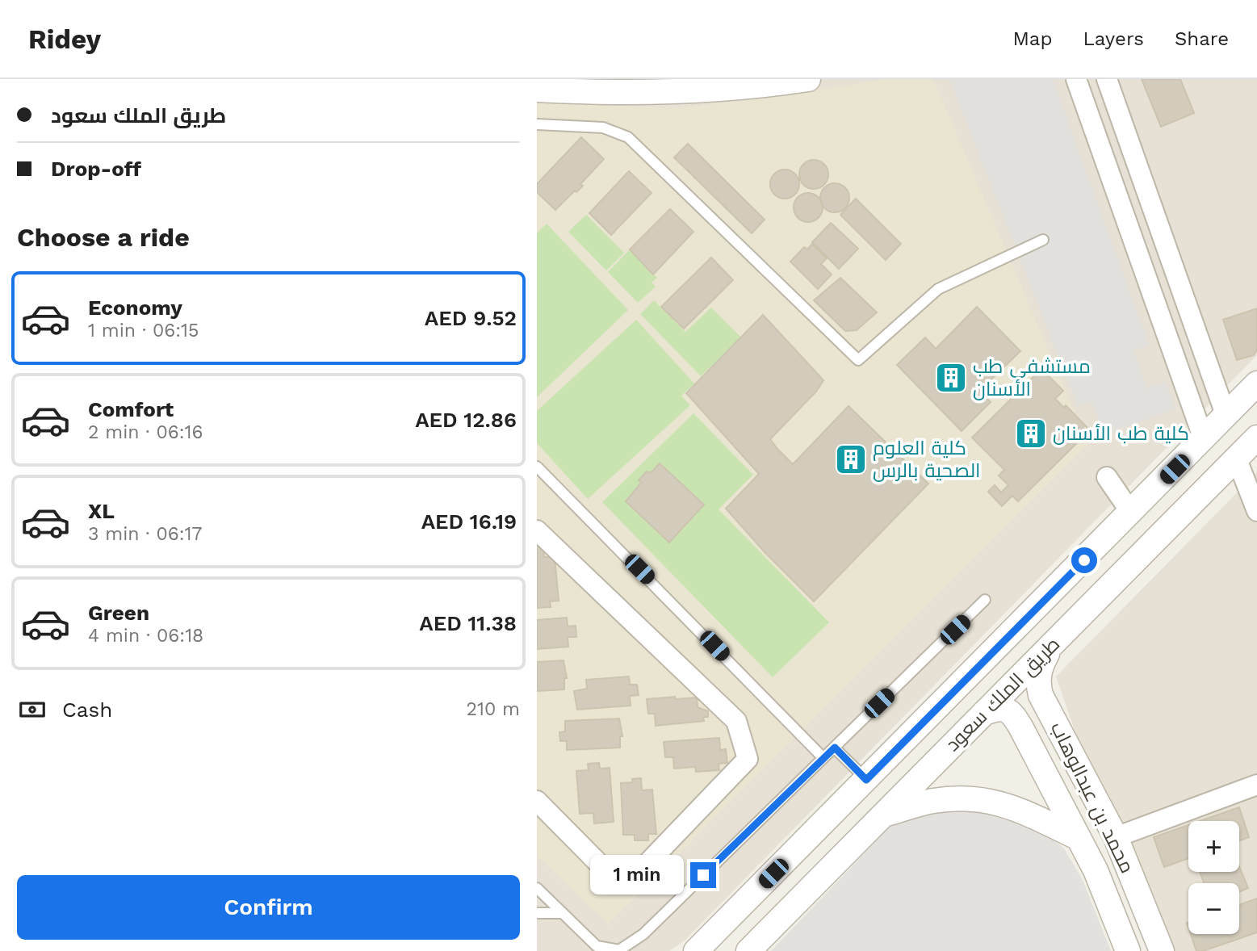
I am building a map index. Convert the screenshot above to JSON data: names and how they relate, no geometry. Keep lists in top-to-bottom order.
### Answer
{
  "streets": {
    "street": ["طريق الملك سعود", "محمد بن عبدالوهاب"]
  },
  "crossings": [
    ["طريق الملك سعود", "محمد بن عبدالوهاب"]
  ],
  "places": {
    "building": ["مستشفى طب الأسنان", "كلية طب الأسنان", "كلية العلوم الصحية بالرس"]
  },
  "page": {
    "header": "Ridey",
    "nav": ["Map", "Layers", "Share"],
    "banner": ["طريق الملك سعود", "Drop-off"],
    "heading": "Choose a ride",
    "list": [
      {
        "name": "Economy",
        "note": "1 min · 06:15",
        "value": "AED 9.52"
      },
      {
        "name": "Comfort",
        "note": "2 min · 06:16",
        "value": "AED 12.86"
      },
      {
        "name": "XL",
        "note": "3 min · 06:17",
        "value": "AED 16.19"
      },
      {
        "name": "Green",
        "note": "4 min · 06:18",
        "value": "AED 11.38"
      }
    ],
    "pay": ["Cash", "210 m"],
    "map_buttons": ["+", "−"],
    "bubble": "1 min",
    "buttons": "Confirm"
  }
}
